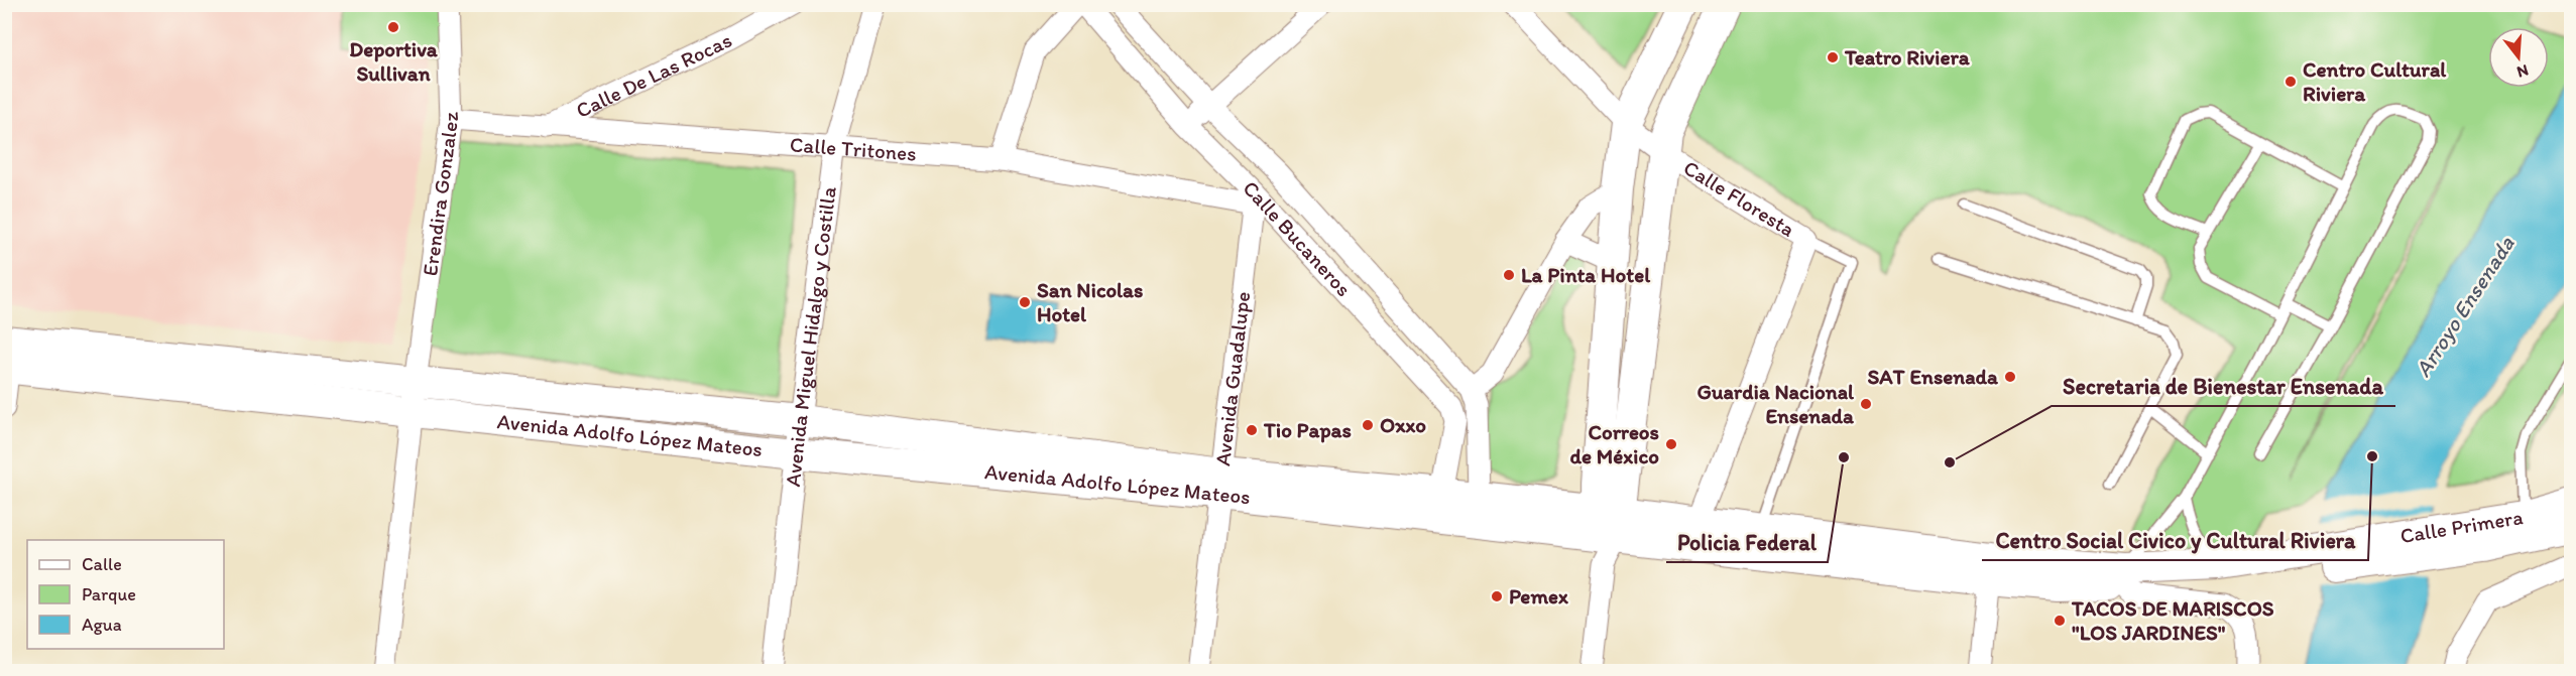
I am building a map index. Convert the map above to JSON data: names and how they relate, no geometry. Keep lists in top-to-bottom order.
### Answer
{
  "streets": {
    "main road": ["Avenida Adolfo López Mateos", "Calle Primera"],
    "street": [
      "Calle De Las Rocas",
      "Calle Tritones",
      "Erendira Gonzalez",
      "Calle Floresta",
      "Calle Bucaneros",
      "Avenida Miguel Hidalgo y Costilla",
      "Avenida Guadalupe"
    ]
  },
  "crossings": [
    ["Calle De Las Rocas", "Calle Tritones"],
    ["Calle Tritones", "Erendira Gonzalez"],
    ["Calle Tritones", "Calle Bucaneros"],
    ["Calle Tritones", "Avenida Miguel Hidalgo y Costilla"],
    ["Calle Tritones", "Avenida Guadalupe"],
    ["Erendira Gonzalez", "Avenida Adolfo López Mateos"],
    ["Calle Floresta", "Avenida Adolfo López Mateos"],
    ["Calle Bucaneros", "Avenida Guadalupe"],
    ["Calle Bucaneros", "Avenida Adolfo López Mateos"],
    ["Avenida Miguel Hidalgo y Costilla", "Avenida Adolfo López Mateos"],
    ["Avenida Guadalupe", "Avenida Adolfo López Mateos"],
    ["Avenida Adolfo López Mateos", "Calle Primera"]
  ],
  "water": ["Arroyo Ensenada"],
  "places": [
    "Deportiva Sullivan",
    "Teatro Riviera",
    "Centro Cultural Riviera",
    "La Pinta Hotel",
    "San Nicolas Hotel",
    "SAT Ensenada",
    "Guardia Nacional Ensenada",
    "Oxxo",
    "Tio Papas",
    "Correos de México",
    "Centro Social Civico y Cultural Riviera",
    "Policia Federal",
    "Secretaria de Bienestar Ensenada",
    "Pemex",
    "TACOS DE MARISCOS \"LOS JARDINES\""
  ],
  "legend": ["Calle", "Parque", "Agua"],
  "north": "bottom"
}
